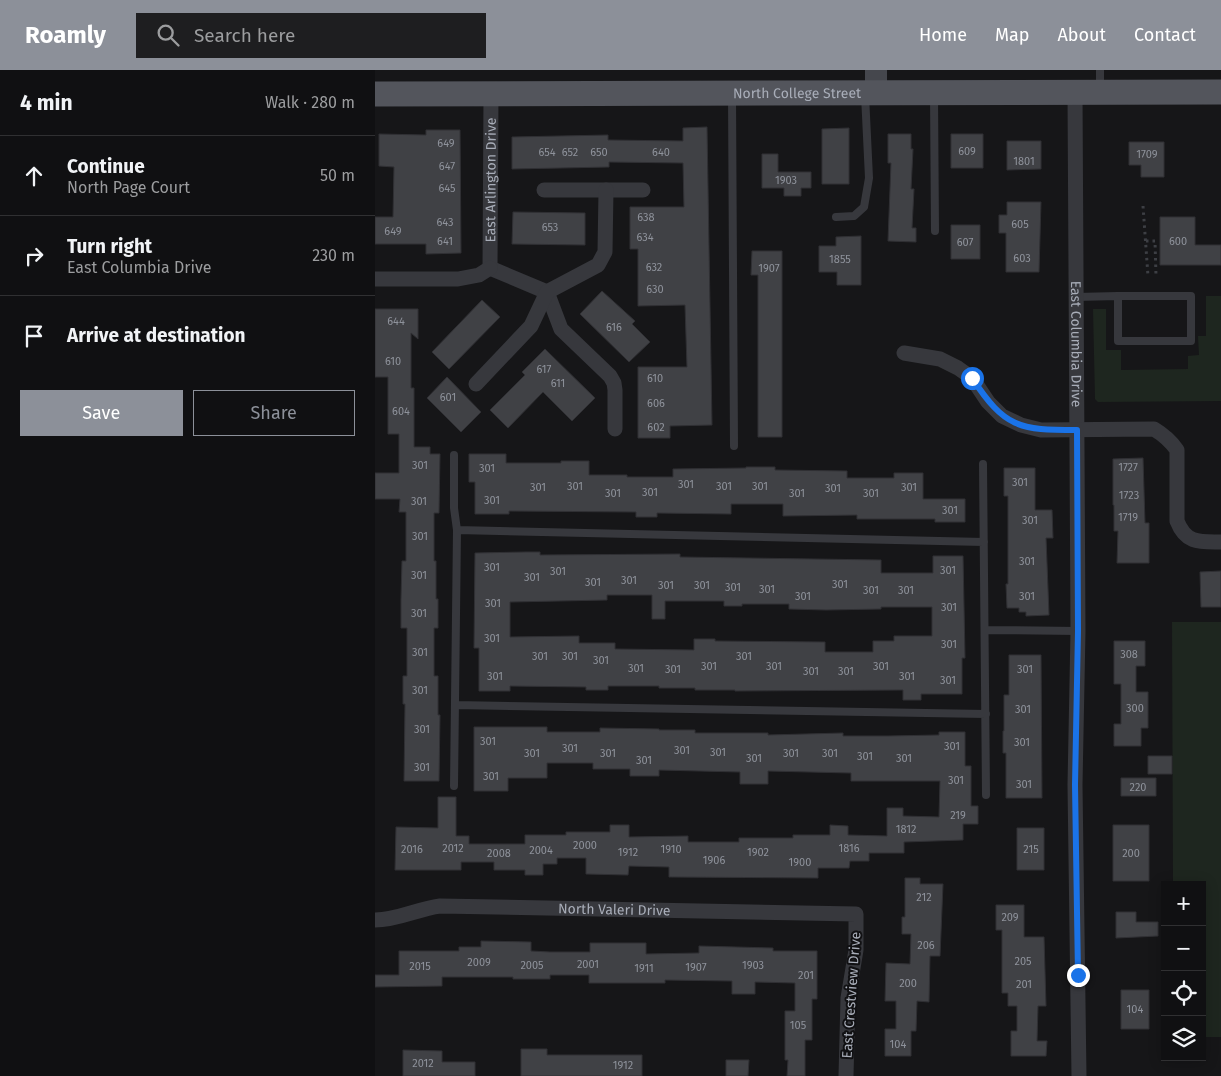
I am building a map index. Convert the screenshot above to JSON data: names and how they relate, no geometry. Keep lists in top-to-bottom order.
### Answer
{
  "streets": {
    "main road": ["North College Street"],
    "street": [
      "East Arlington Drive",
      "East Columbia Drive",
      "North Valeri Drive",
      "East Crestview Drive"
    ]
  },
  "crossings": [
    ["North College Street", "East Arlington Drive"],
    ["North College Street", "East Columbia Drive"],
    ["North Valeri Drive", "East Crestview Drive"]
  ],
  "house_numbers": [
    "649",
    "609",
    "654",
    "652",
    "650",
    "640",
    "1709",
    "1801",
    "647",
    "1903",
    "645",
    "638",
    "643",
    "605",
    "653",
    "649",
    "634",
    "641",
    "600",
    "607",
    "603",
    "1855",
    "632",
    "1907",
    "630",
    "644",
    "616",
    "610",
    "617",
    "610",
    "611",
    "601",
    "606",
    "604",
    "602",
    "301",
    "1727",
    "301",
    "301",
    "301",
    "301",
    "301",
    "301",
    "301",
    "301",
    "301",
    "301",
    "301",
    "301",
    "301",
    "1723",
    "301",
    "301",
    "301",
    "1719",
    "301",
    "301",
    "301",
    "301",
    "301",
    "301",
    "301",
    "301",
    "301",
    "301",
    "301",
    "301",
    "301",
    "301",
    "301",
    "301",
    "301",
    "301",
    "301",
    "301",
    "301",
    "301",
    "301",
    "301",
    "301",
    "308",
    "301",
    "301",
    "301",
    "301",
    "301",
    "301",
    "301",
    "301",
    "301",
    "301",
    "301",
    "301",
    "301",
    "301",
    "301",
    "301",
    "300",
    "301",
    "301",
    "301",
    "301",
    "301",
    "301",
    "301",
    "301",
    "301",
    "301",
    "301",
    "301",
    "301",
    "301",
    "301",
    "301",
    "301",
    "301",
    "301",
    "301",
    "220",
    "219",
    "1812",
    "2000",
    "2012",
    "1816",
    "2016",
    "1910",
    "215",
    "2004",
    "1912",
    "1902",
    "2008",
    "200",
    "1906",
    "1900",
    "212",
    "209",
    "206",
    "205",
    "2009",
    "2001",
    "2005",
    "1903",
    "2015",
    "1907",
    "1911",
    "201",
    "200",
    "201",
    "104",
    "105",
    "104",
    "2012",
    "1912"
  ],
  "page": {
    "header": "Roamly",
    "search": "Search here",
    "nav": [
      "Home",
      "Map",
      "About",
      "Contact"
    ],
    "heading": ["4 min", "Walk · 280 m"],
    "list": [
      ["Continue", "North Page Court", "50 m"],
      ["Turn right", "East Columbia Drive", "230 m"],
      "Arrive at destination"
    ],
    "buttons": ["Save", "Share"],
    "map_buttons": ["+", "−"]
  }
}
